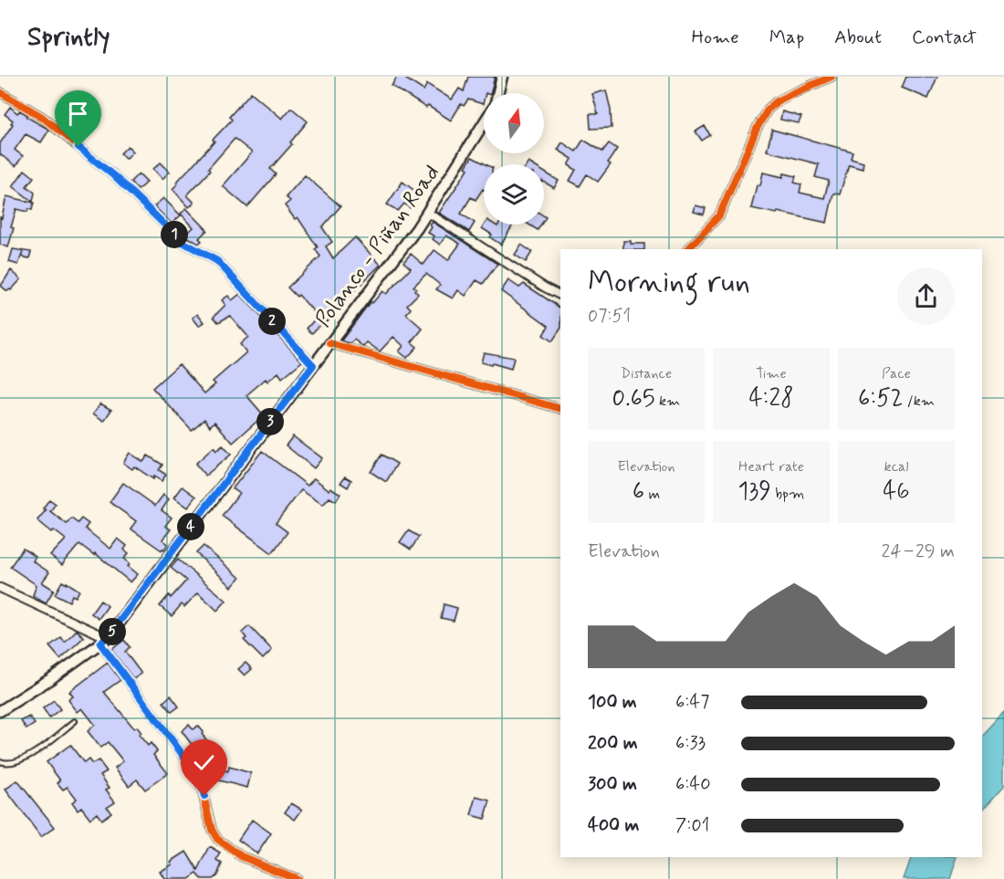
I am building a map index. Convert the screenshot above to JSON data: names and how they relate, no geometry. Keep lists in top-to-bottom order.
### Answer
{
  "streets": {
    "main road": ["Polanco - Piñan Road"]
  },
  "north": "top",
  "page": {
    "header": "Sprintly",
    "nav": [
      "Home",
      "Map",
      "About",
      "Contact"
    ],
    "pins": [
      "1",
      "2",
      "3",
      "4",
      "5"
    ],
    "heading": ["Morning run", "07:51"],
    "stats": [
      ["Distance", "0.65 km"],
      ["Time", "4:28"],
      ["Pace", "6:52 /km"],
      ["Elevation", "6 m"],
      ["Heart rate", "139 bpm"],
      ["kcal", "46"]
    ],
    "chart": ["Elevation", "24–29 m"],
    "list": [
      {
        "name": "100 m",
        "note": "6:47"
      },
      {
        "name": "200 m",
        "note": "6:33"
      },
      {
        "name": "300 m",
        "note": "6:40"
      },
      {
        "name": "400 m",
        "note": "7:01"
      }
    ]
  }
}
